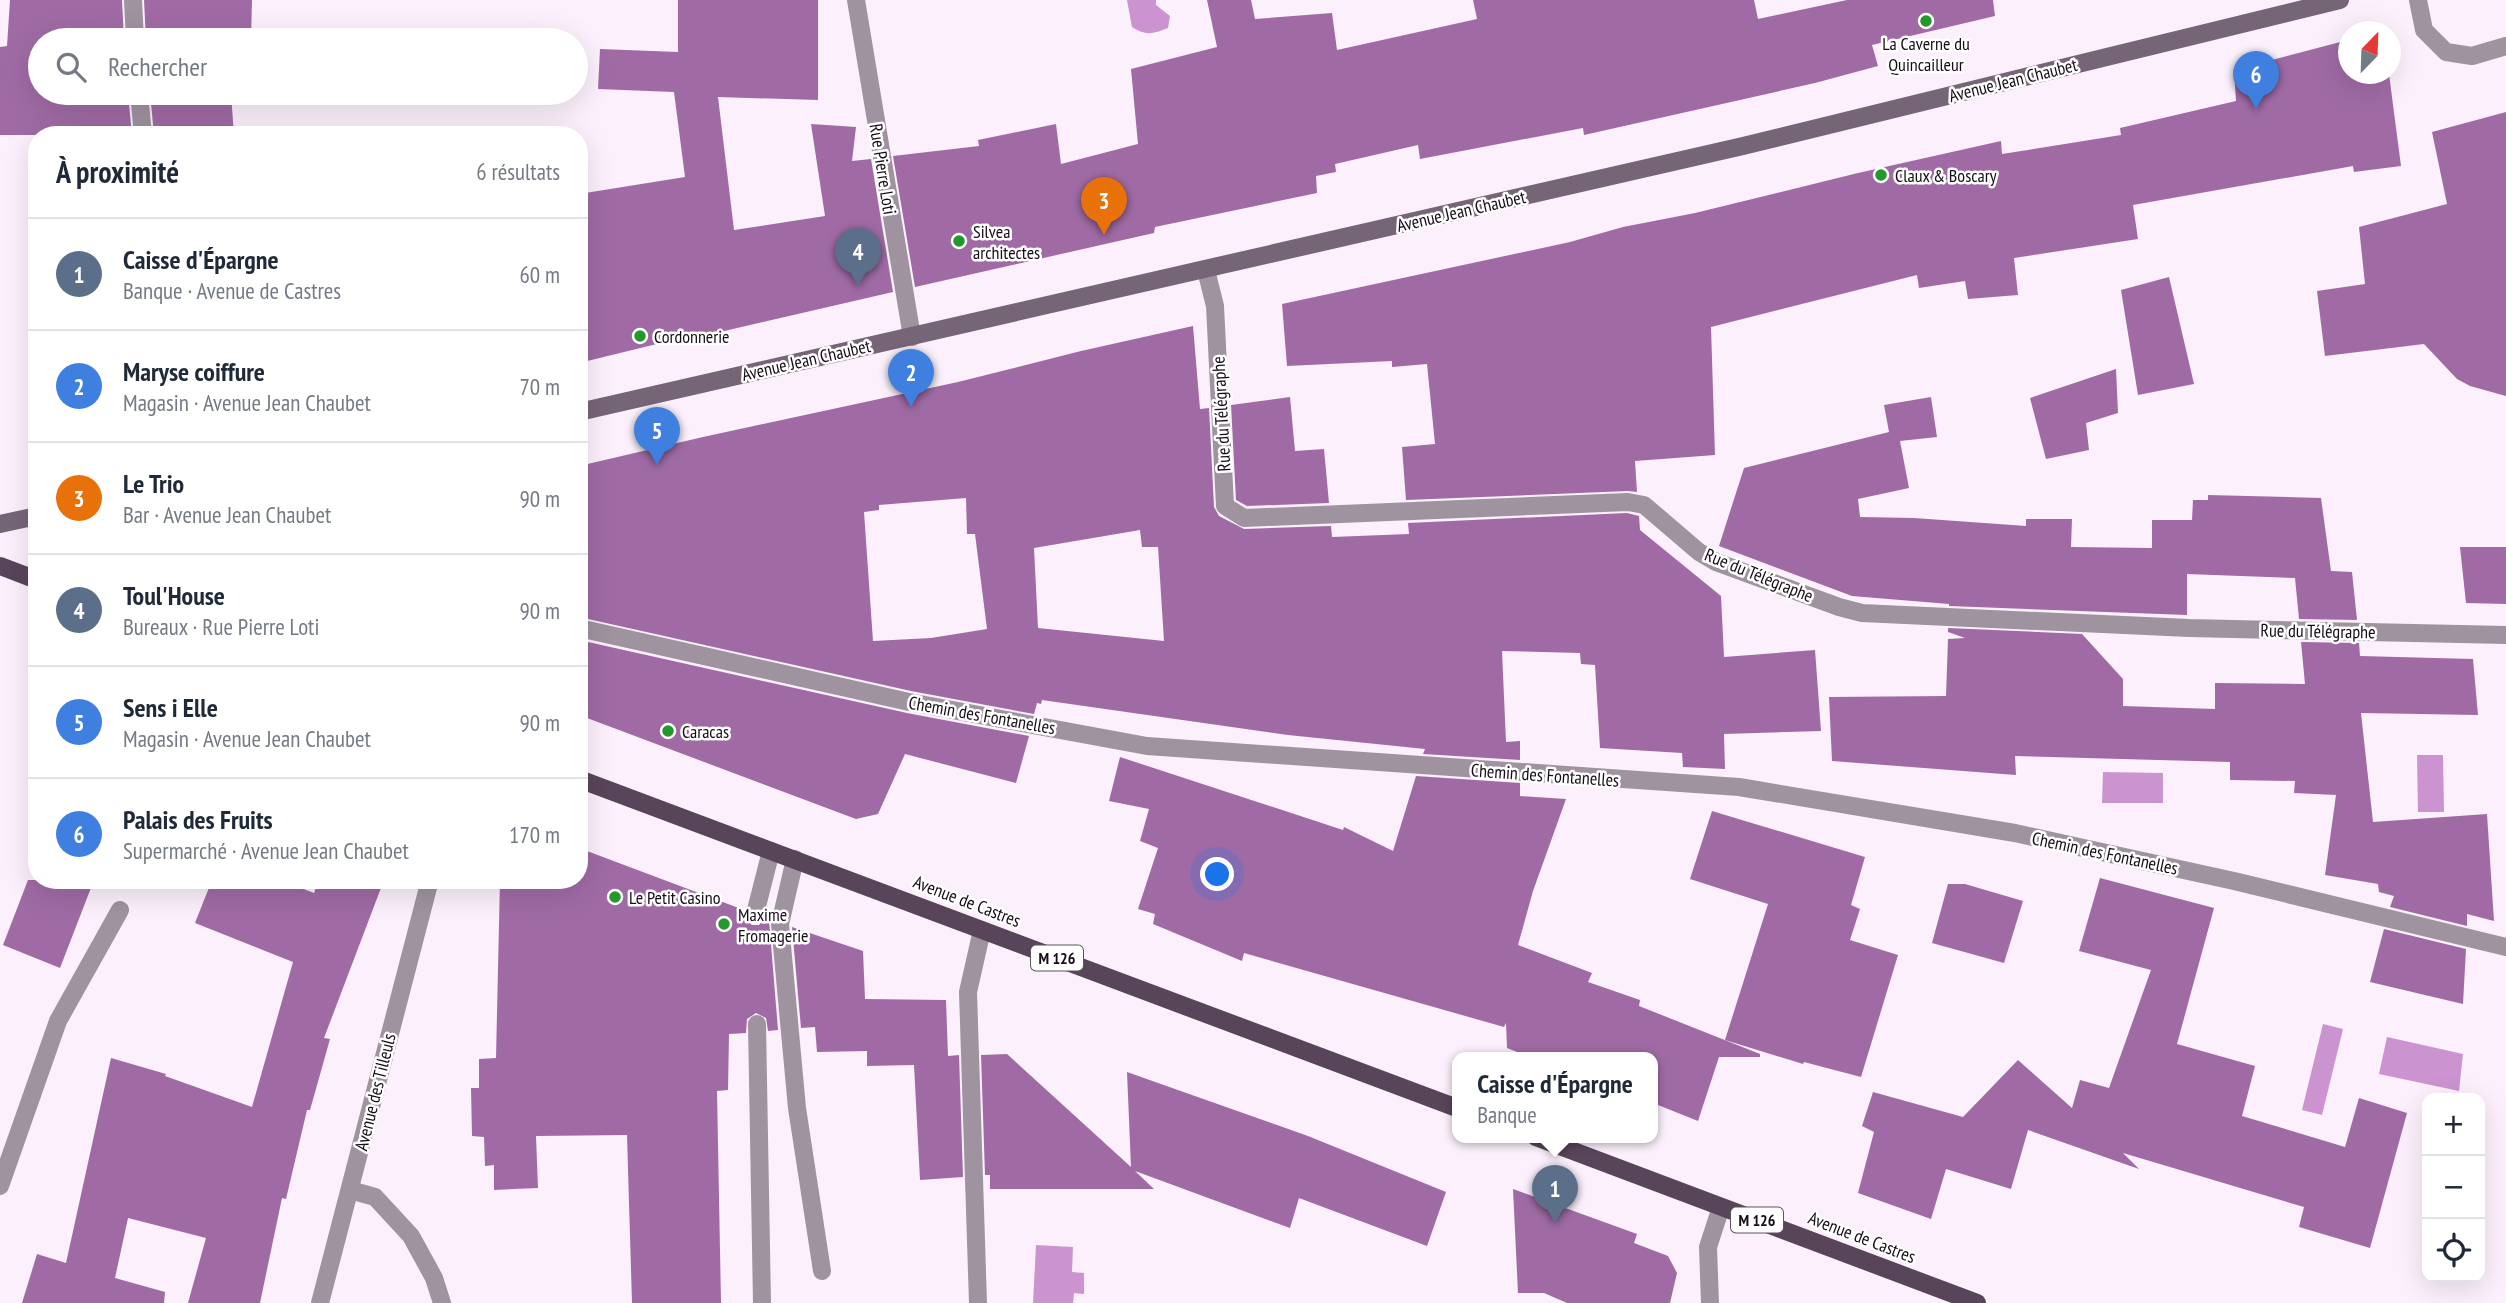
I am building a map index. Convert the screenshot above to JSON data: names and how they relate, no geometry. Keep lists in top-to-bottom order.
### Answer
{
  "streets": {
    "main road": ["Avenue Jean Chaubet", "Avenue de Castres", "M 126"],
    "street": [
      "Rue Pierre Loti",
      "Rue du Télégraphe",
      "Chemin des Fontanelles",
      "Avenue des Tilleuls"
    ]
  },
  "crossings": [
    ["Avenue Jean Chaubet", "Rue Pierre Loti"],
    ["Avenue Jean Chaubet", "Rue du Télégraphe"]
  ],
  "places": [
    "La Caverne du Quincailleur",
    "Claux & Boscary",
    "Silvea architectes",
    "Cordonnerie",
    "Caracas",
    "Le Petit Casino",
    "Maxime Fromagerie"
  ],
  "north": "top right",
  "page": {
    "search": "Rechercher",
    "pins": [
      "6",
      "3",
      "4",
      "2",
      "5",
      "1"
    ],
    "heading": ["À proximité", "6 résultats"],
    "list": [
      {
        "mark": "1",
        "name": "Caisse d'Épargne",
        "note": "Banque · Avenue de Castres",
        "value": "60 m"
      },
      {
        "mark": "2",
        "name": "Maryse coiffure",
        "note": "Magasin · Avenue Jean Chaubet",
        "value": "70 m"
      },
      {
        "mark": "3",
        "name": "Le Trio",
        "note": "Bar · Avenue Jean Chaubet",
        "value": "90 m"
      },
      {
        "mark": "4",
        "name": "Toul'House",
        "note": "Bureaux · Rue Pierre Loti",
        "value": "90 m"
      },
      {
        "mark": "5",
        "name": "Sens i Elle",
        "note": "Magasin · Avenue Jean Chaubet",
        "value": "90 m"
      },
      {
        "mark": "6",
        "name": "Palais des Fruits",
        "note": "Supermarché · Avenue Jean Chaubet",
        "value": "170 m"
      }
    ],
    "popup": ["Caisse d'Épargne", "Banque"],
    "map_buttons": ["+", "−"]
  }
}
